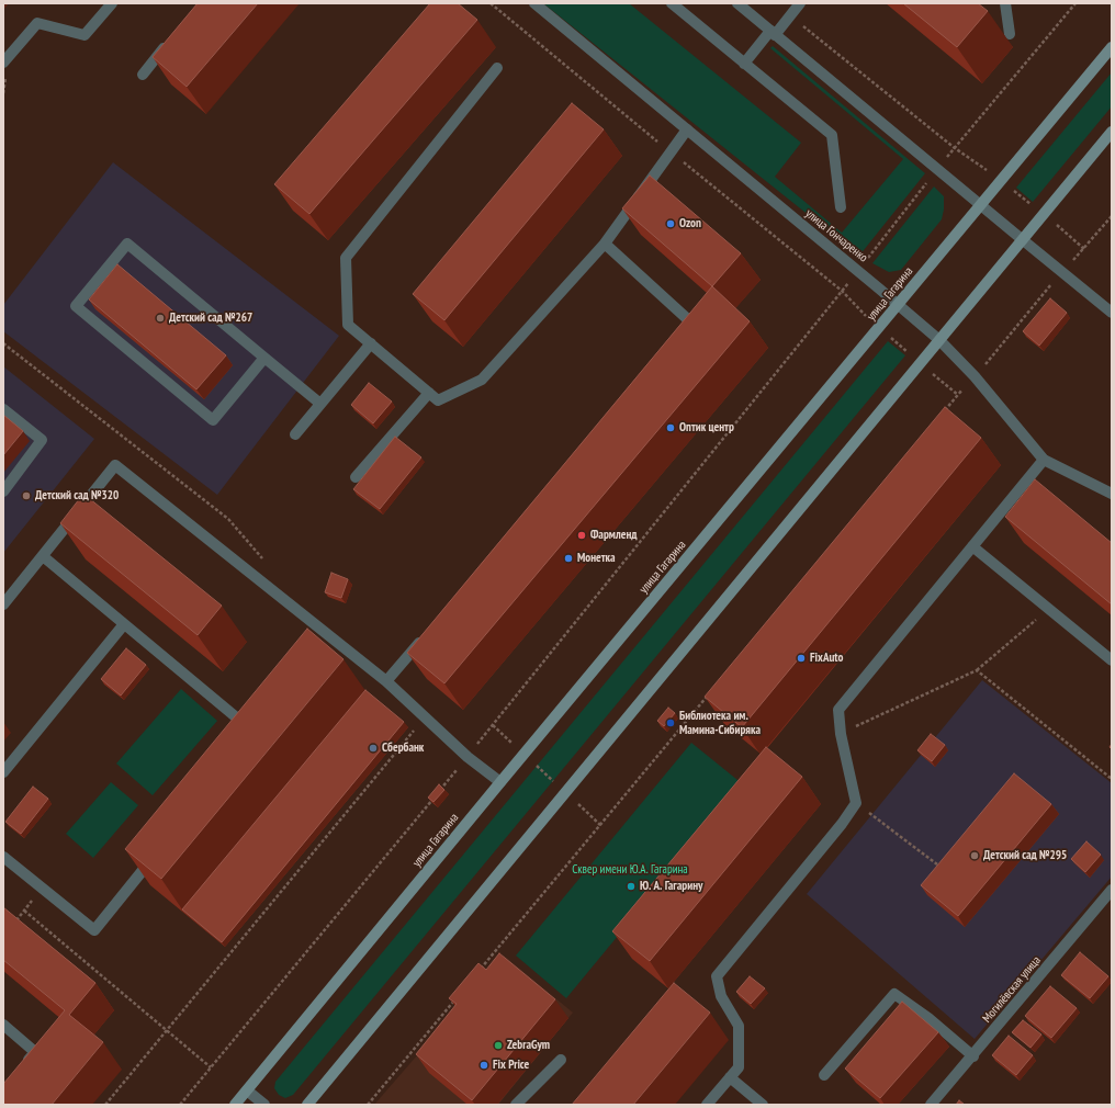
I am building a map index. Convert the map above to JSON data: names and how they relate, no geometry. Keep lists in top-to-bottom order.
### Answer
{
  "streets": {
    "main road": ["улица Гагарина"],
    "street": ["улица Гончаренко", "Могилёвская улица"]
  },
  "crossings": [
    ["улица Гончаренко", "улица Гагарина"]
  ],
  "parks": ["Сквер имени Ю.А. Гагарина"],
  "places": [
    "Ozon",
    "Детский сад №267",
    "Оптик центр",
    "Детский сад №320",
    "Фармленд",
    "Монетка",
    "FixAuto",
    "Библиотека им. Мамина-Сибиряка",
    "Сбербанк",
    "Детский сад №295",
    "Ю. А. Гагарину",
    "ZebraGym",
    "Fix Price"
  ]
}
